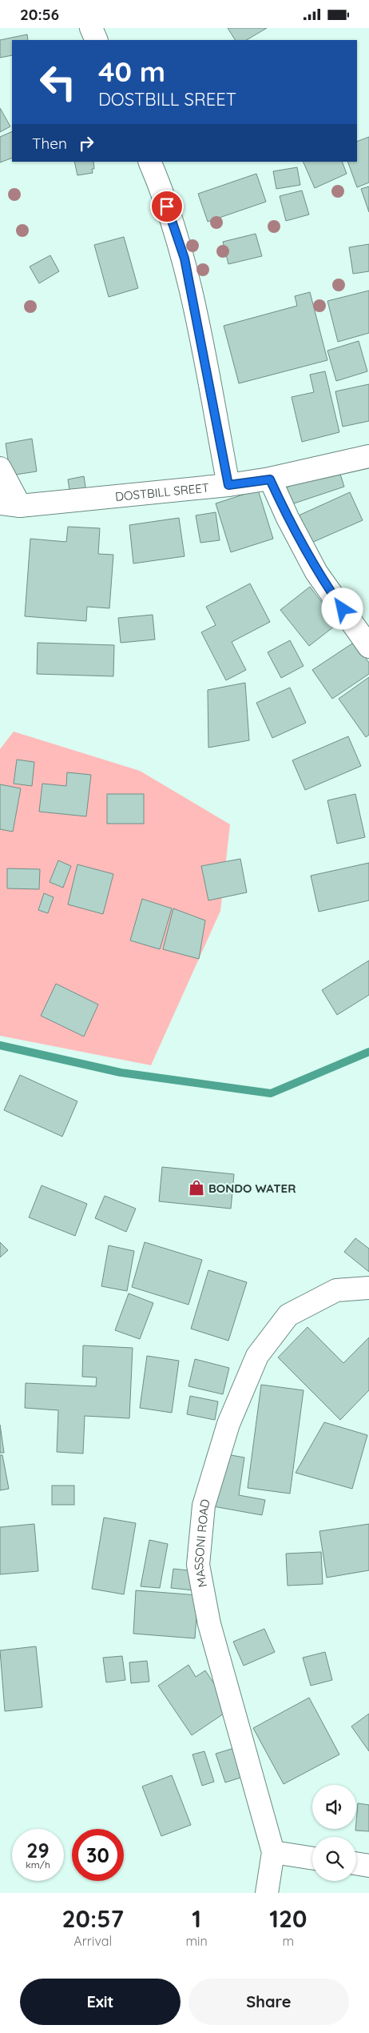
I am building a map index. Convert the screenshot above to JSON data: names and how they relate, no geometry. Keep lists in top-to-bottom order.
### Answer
{
  "streets": {
    "street": ["DOSTBILL SREET", "MASSONI ROAD"]
  },
  "places": {
    "shop": ["BONDO WATER"]
  },
  "page": {
    "status": "20:56",
    "turn": ["40 m", "DOSTBILL SREET"],
    "then": "Then",
    "speed": "29 km/h",
    "limit": "30",
    "eta": [
      "20:57",
      "Arrival",
      "1",
      "min",
      "120",
      "m"
    ],
    "buttons": ["Exit", "Share"]
  }
}
